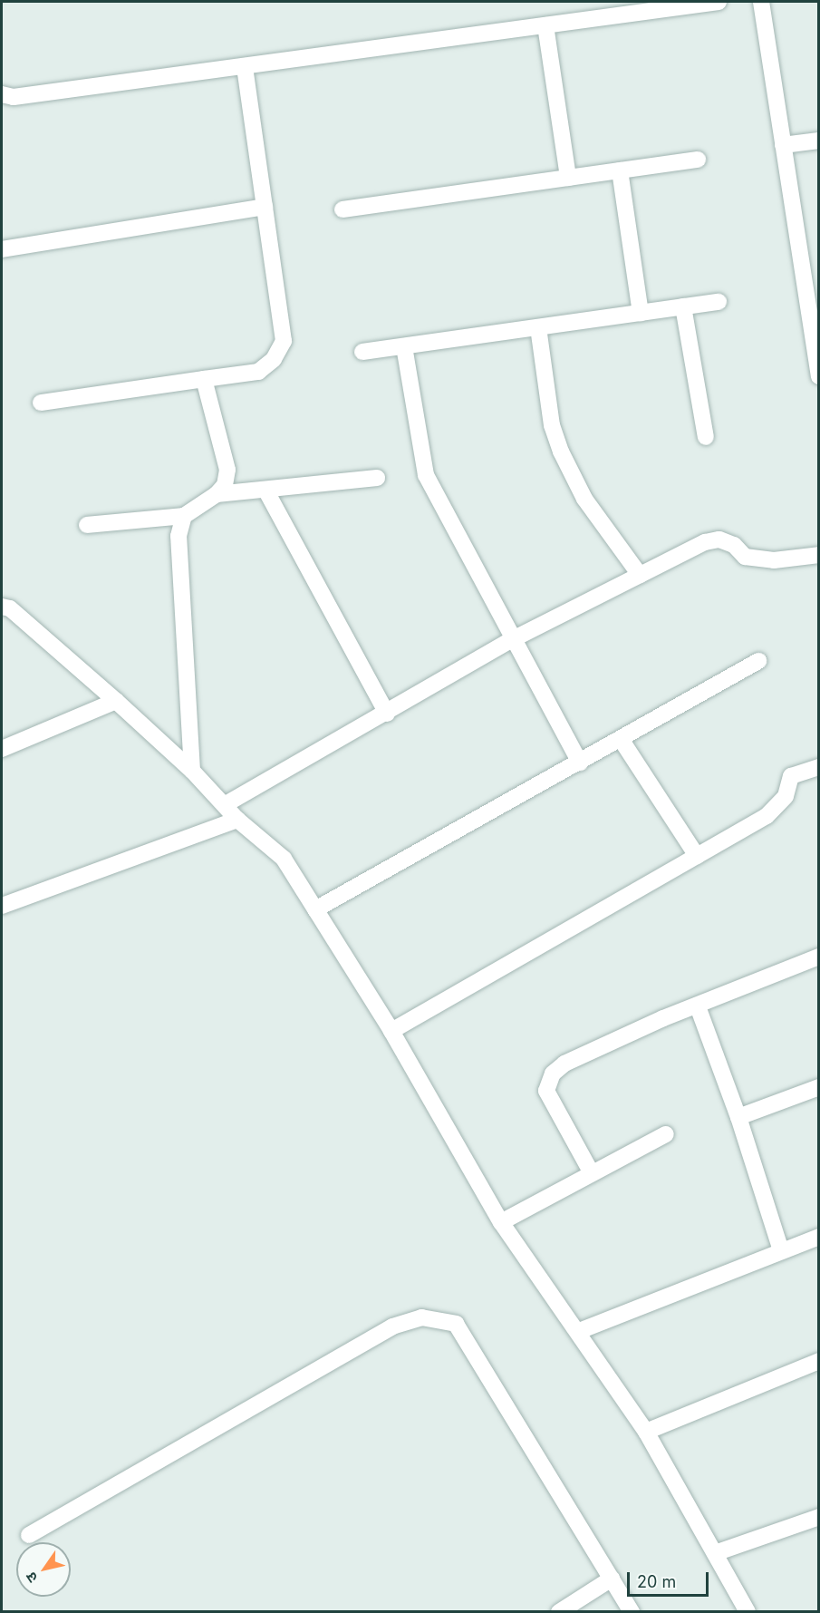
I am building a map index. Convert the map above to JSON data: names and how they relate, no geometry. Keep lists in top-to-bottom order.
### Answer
{
  "scale_bar": "20 m",
  "north": "bottom left"
}
